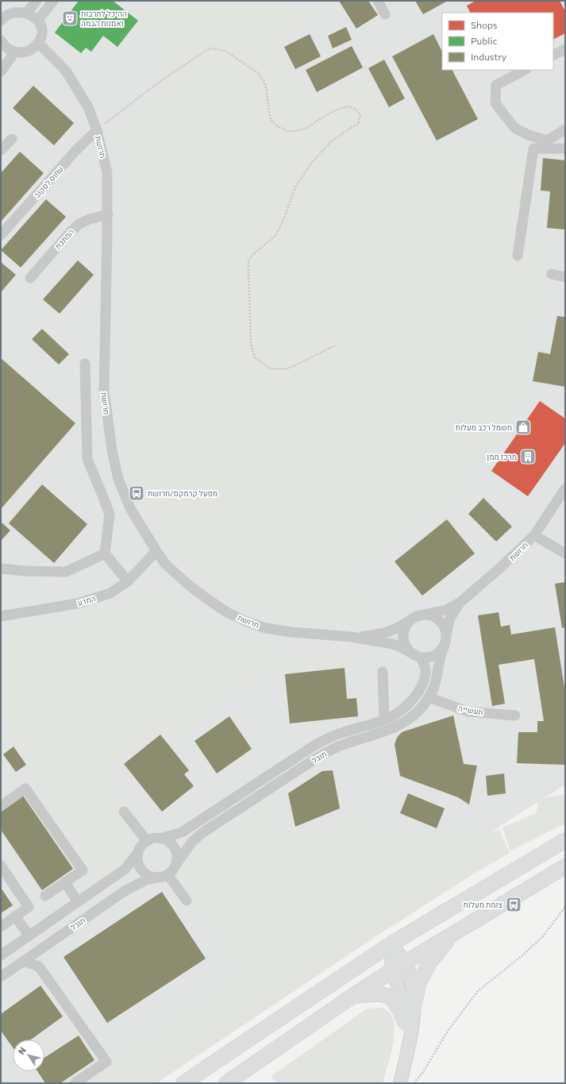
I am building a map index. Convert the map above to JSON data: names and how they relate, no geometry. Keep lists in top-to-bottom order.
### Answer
{
  "streets": {
    "street": [
      "חרושת",
      "עמוס לסקוב",
      "המתכת",
      "המדע",
      "תעשייה",
      "תובל"
    ]
  },
  "crossings": [
    ["חרושת", "עמוס לסקוב"],
    ["חרושת", "המתכת"],
    ["חרושת", "המדע"],
    ["חרושת", "תובל"],
    ["תעשייה", "תובל"]
  ],
  "places": {
    "theatre": ["ההיכל לתרבות ואמנות הבמה"],
    "shop": ["חשמל רכב מעלות"],
    "building": ["מרכז ממן"],
    "bus stop": ["מפעל קרמקס/חרושת", "צומת מעלות"]
  },
  "legend": ["Shops", "Public", "Industry"],
  "north": "top left"
}
